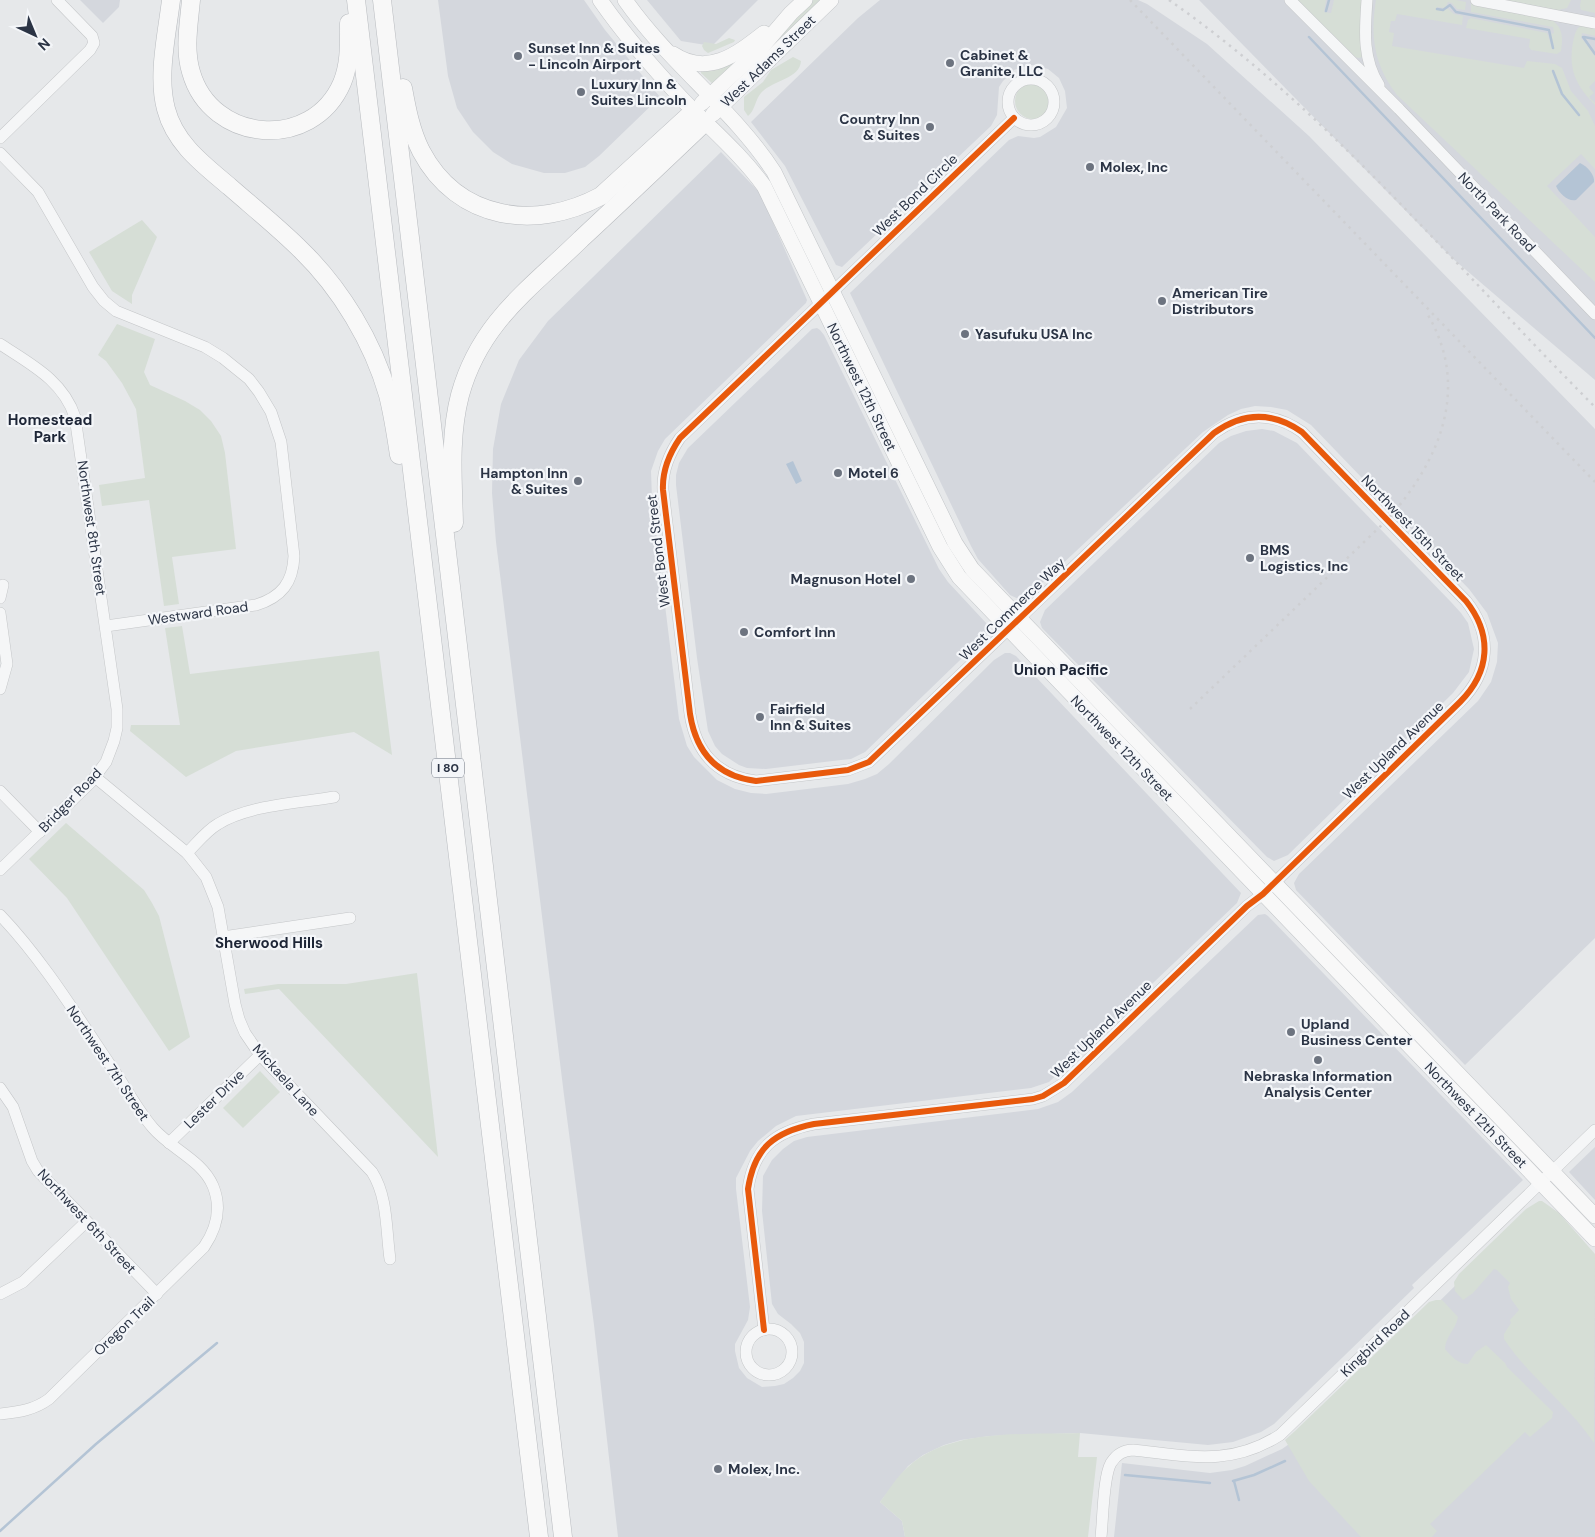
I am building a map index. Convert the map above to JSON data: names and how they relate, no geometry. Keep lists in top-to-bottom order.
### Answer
{
  "streets": {
    "highway": ["I 80"],
    "main road": ["West Adams Street", "Northwest 12th Street"],
    "street": [
      "West Bond Circle",
      "North Park Road",
      "Northwest 8th Street",
      "Northwest 15th Street",
      "West Bond Street",
      "West Commerce Way",
      "Westward Road",
      "West Upland Avenue",
      "Bridger Road",
      "Northwest 7th Street",
      "Mickaela Lane",
      "Lester Drive",
      "Northwest 6th Street",
      "Oregon Trail",
      "Kingbird Road"
    ]
  },
  "crossings": [
    ["West Adams Street", "Northwest 12th Street"],
    ["West Bond Circle", "Northwest 12th Street"],
    ["West Bond Circle", "West Bond Street"],
    ["Northwest 12th Street", "West Bond Street"],
    ["Northwest 12th Street", "West Commerce Way"],
    ["Northwest 12th Street", "West Upland Avenue"],
    ["Northwest 12th Street", "Kingbird Road"],
    ["Northwest 8th Street", "Westward Road"],
    ["Northwest 8th Street", "Bridger Road"],
    ["Northwest 15th Street", "West Commerce Way"],
    ["Northwest 15th Street", "West Upland Avenue"],
    ["West Bond Street", "West Commerce Way"],
    ["Westward Road", "Bridger Road"],
    ["Bridger Road", "Mickaela Lane"],
    ["Northwest 7th Street", "Lester Drive"],
    ["Northwest 7th Street", "Oregon Trail"],
    ["Mickaela Lane", "Lester Drive"],
    ["Northwest 6th Street", "Oregon Trail"]
  ],
  "districts": ["Homestead Park", "Union Pacific", "Sherwood Hills"],
  "places": [
    "Sunset Inn & Suites - Lincoln Airport",
    "Cabinet & Granite, LLC",
    "Luxury Inn & Suites Lincoln",
    "Country Inn & Suites",
    "Molex, Inc",
    "American Tire Distributors",
    "Yasufuku USA Inc",
    "Motel 6",
    "Hampton Inn & Suites",
    "BMS Logistics, Inc",
    "Magnuson Hotel",
    "Comfort Inn",
    "Fairfield Inn & Suites",
    "Upland Business Center",
    "Nebraska Information Analysis Center",
    "Molex, Inc."
  ],
  "north": "bottom right"
}
